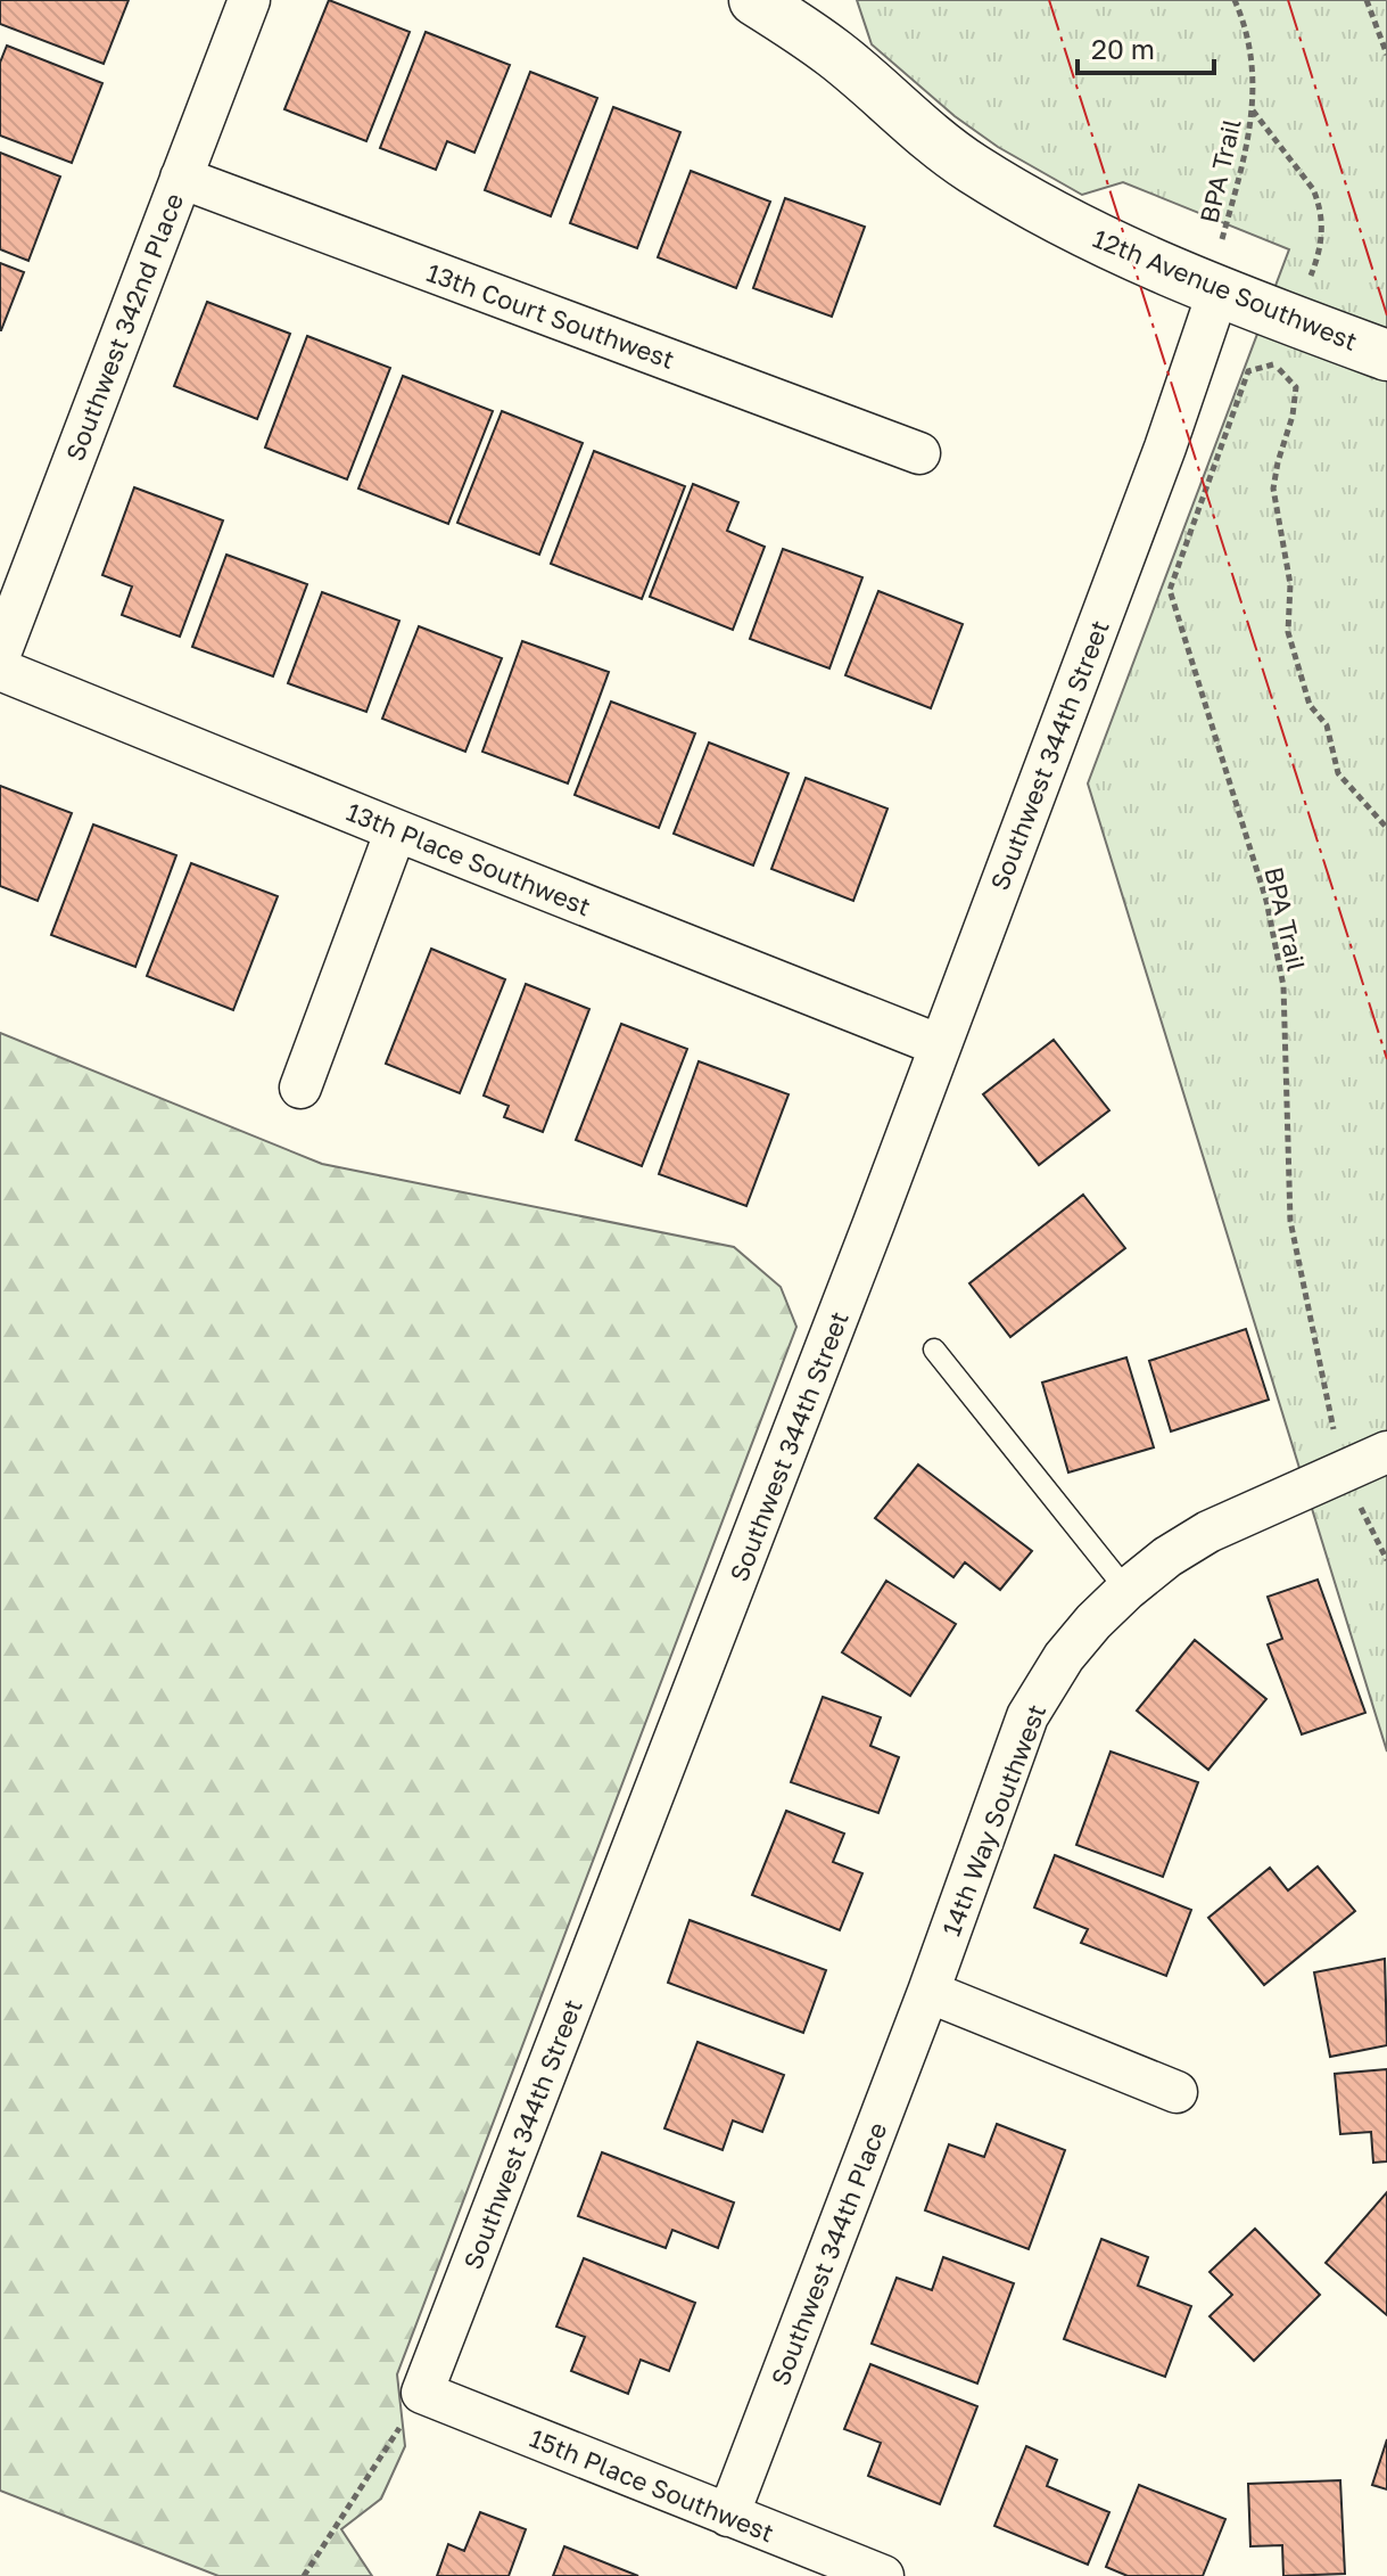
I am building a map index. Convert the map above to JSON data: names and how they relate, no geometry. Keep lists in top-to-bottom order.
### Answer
{
  "streets": {
    "street": [
      "12th Avenue Southwest",
      "13th Court Southwest",
      "Southwest 342nd Place",
      "Southwest 344th Street",
      "13th Place Southwest",
      "14th Way Southwest",
      "Southwest 344th Place",
      "15th Place Southwest"
    ],
    "path": ["BPA Trail"]
  },
  "crossings": [
    ["BPA Trail", "12th Avenue Southwest"],
    ["BPA Trail", "14th Way Southwest"],
    ["12th Avenue Southwest", "Southwest 344th Street"],
    ["13th Court Southwest", "Southwest 342nd Place"],
    ["Southwest 344th Street", "13th Place Southwest"],
    ["Southwest 344th Street", "15th Place Southwest"],
    ["14th Way Southwest", "Southwest 344th Place"],
    ["Southwest 344th Place", "15th Place Southwest"]
  ],
  "scale_bar": "20 m"
}
